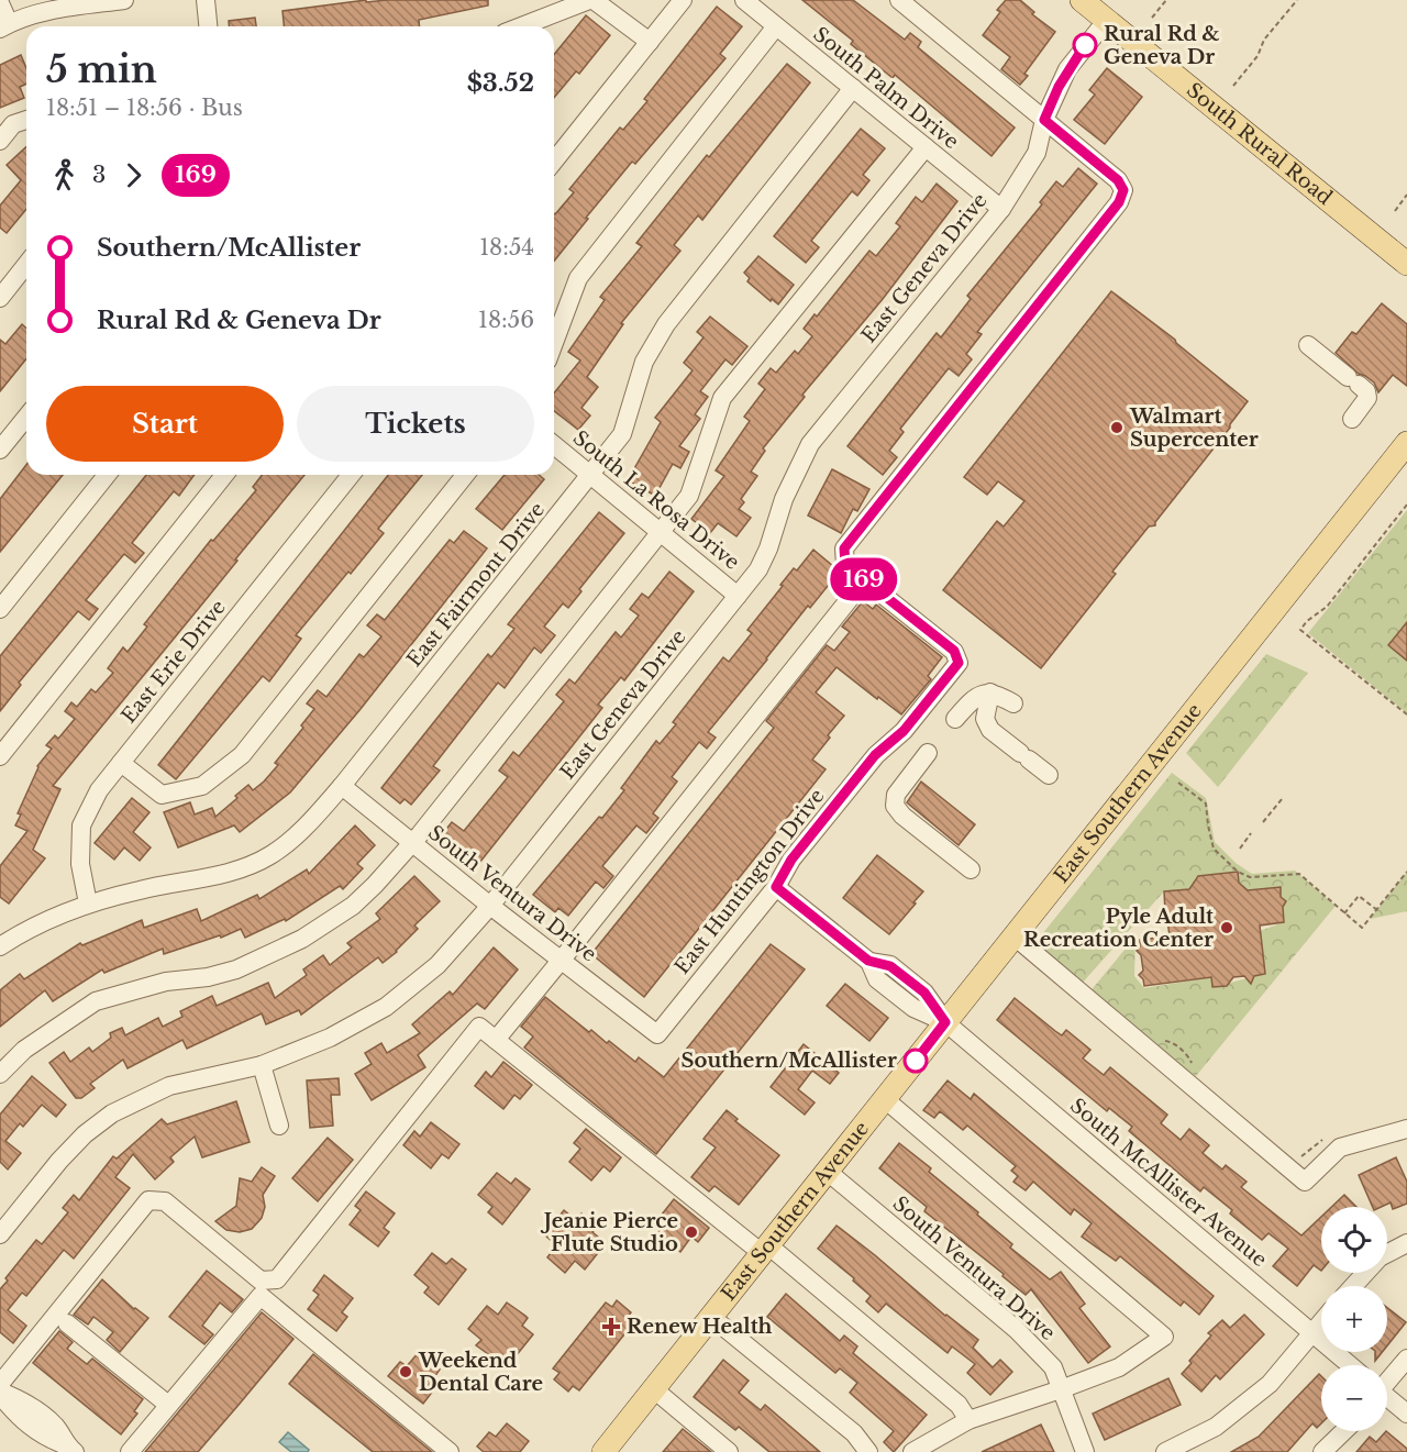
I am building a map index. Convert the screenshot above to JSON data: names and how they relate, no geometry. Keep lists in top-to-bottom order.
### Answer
{
  "streets": {
    "main road": ["South Rural Road", "East Southern Avenue"],
    "street": [
      "South Palm Drive",
      "East Geneva Drive",
      "South La Rosa Drive",
      "East Fairmont Drive",
      "East Erie Drive",
      "East Huntington Drive",
      "South Ventura Drive",
      "South McAllister Avenue"
    ]
  },
  "crossings": [
    ["South Palm Drive", "East Geneva Drive"],
    ["South Palm Drive", "East Fairmont Drive"],
    ["South Rural Road", "East Geneva Drive"],
    ["East Geneva Drive", "South La Rosa Drive"],
    ["East Geneva Drive", "South Ventura Drive"],
    ["South La Rosa Drive", "East Fairmont Drive"],
    ["East Fairmont Drive", "East Erie Drive"],
    ["East Fairmont Drive", "South Ventura Drive"],
    ["East Southern Avenue", "South Ventura Drive"],
    ["East Southern Avenue", "South McAllister Avenue"],
    ["East Huntington Drive", "South Ventura Drive"],
    ["East Huntington Drive", "South McAllister Avenue"]
  ],
  "places": {
    "other": [
      "Rural Rd & Geneva Dr",
      "Walmart Supercenter",
      "Pyle Adult Recreation Center",
      "Southern/McAllister",
      "Jeanie Pierce Flute Studio",
      "Weekend Dental Care"
    ],
    "health": ["Renew Health"]
  },
  "lines": ["bus line 169"],
  "page": {
    "on_map": "169",
    "heading": ["5 min", "18:51 – 18:56 · Bus", "$3.52"],
    "legs": ["3", "169"],
    "list": [
      {
        "name": "Southern/McAllister",
        "value": "18:54"
      },
      {
        "name": "Rural Rd & Geneva Dr",
        "value": "18:56"
      }
    ],
    "buttons": ["Start", "Tickets"],
    "map_buttons": ["+", "−"]
  }
}
